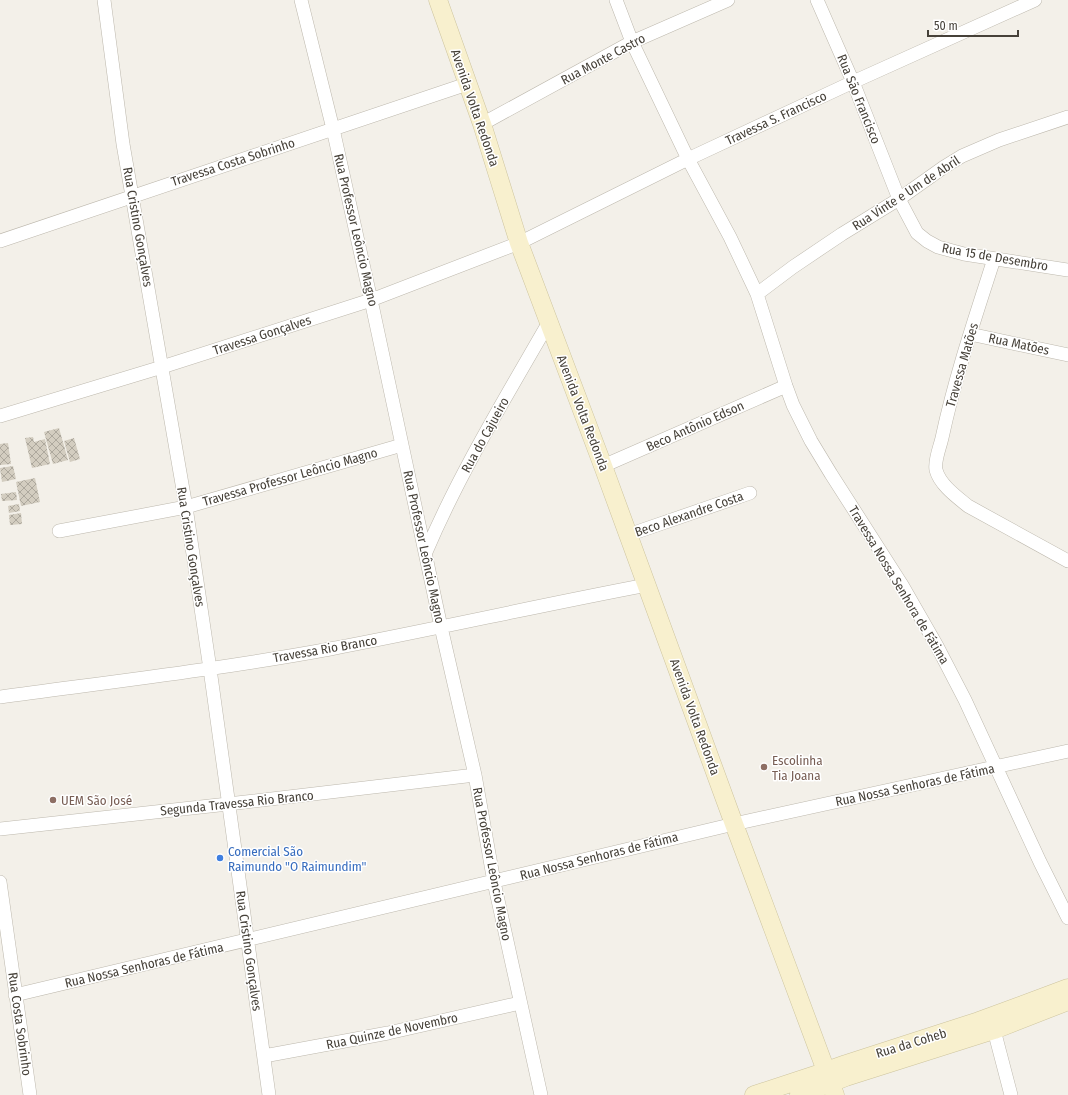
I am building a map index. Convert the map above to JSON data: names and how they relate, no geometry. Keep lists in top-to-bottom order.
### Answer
{
  "streets": {
    "street": [
      "Rua Monte Castro",
      "Rua São Francisco",
      "Avenida Volta Redonda",
      "Travessa S. Francisco",
      "Travessa Costa Sobrinho",
      "Rua Vinte e Um de Abril",
      "Rua Cristino Gonçalves",
      "Rua Professor Leôncio Magno",
      "Rua 15 de Desembro",
      "Travessa Gonçalves",
      "Rua Matões",
      "Travessa Matões",
      "Beco Antônio Edson",
      "Rua do Cajueiro",
      "Travessa Professor Leôncio Magno",
      "Beco Alexandre Costa",
      "Travessa Nossa Senhora de Fátima",
      "Travessa Rio Branco",
      "Rua Nossa Senhoras de Fátima",
      "Segunda Travessa Rio Branco",
      "Rua Costa Sobrinho",
      "Rua Quinze de Novembro",
      "Rua da Coheb"
    ]
  },
  "crossings": [
    ["Rua Monte Castro", "Avenida Volta Redonda"],
    ["Rua Monte Castro", "Travessa Nossa Senhora de Fátima"],
    ["Rua São Francisco", "Travessa S. Francisco"],
    ["Rua São Francisco", "Rua Vinte e Um de Abril"],
    ["Rua São Francisco", "Rua 15 de Desembro"],
    ["Avenida Volta Redonda", "Travessa S. Francisco"],
    ["Avenida Volta Redonda", "Travessa Costa Sobrinho"],
    ["Avenida Volta Redonda", "Travessa Gonçalves"],
    ["Avenida Volta Redonda", "Beco Antônio Edson"],
    ["Avenida Volta Redonda", "Rua do Cajueiro"],
    ["Avenida Volta Redonda", "Beco Alexandre Costa"],
    ["Avenida Volta Redonda", "Travessa Rio Branco"],
    ["Avenida Volta Redonda", "Rua Nossa Senhoras de Fátima"],
    ["Avenida Volta Redonda", "Rua da Coheb"],
    ["Travessa S. Francisco", "Travessa Gonçalves"],
    ["Travessa S. Francisco", "Travessa Nossa Senhora de Fátima"],
    ["Travessa Costa Sobrinho", "Rua Cristino Gonçalves"],
    ["Travessa Costa Sobrinho", "Rua Professor Leôncio Magno"],
    ["Rua Vinte e Um de Abril", "Rua 15 de Desembro"],
    ["Rua Vinte e Um de Abril", "Travessa Nossa Senhora de Fátima"],
    ["Rua Cristino Gonçalves", "Travessa Gonçalves"],
    ["Rua Cristino Gonçalves", "Travessa Professor Leôncio Magno"],
    ["Rua Cristino Gonçalves", "Travessa Rio Branco"],
    ["Rua Cristino Gonçalves", "Rua Nossa Senhoras de Fátima"],
    ["Rua Cristino Gonçalves", "Segunda Travessa Rio Branco"],
    ["Rua Cristino Gonçalves", "Rua Quinze de Novembro"],
    ["Rua Professor Leôncio Magno", "Travessa Gonçalves"],
    ["Rua Professor Leôncio Magno", "Rua do Cajueiro"],
    ["Rua Professor Leôncio Magno", "Travessa Professor Leôncio Magno"],
    ["Rua Professor Leôncio Magno", "Travessa Rio Branco"],
    ["Rua Professor Leôncio Magno", "Rua Nossa Senhoras de Fátima"],
    ["Rua Professor Leôncio Magno", "Segunda Travessa Rio Branco"],
    ["Rua Professor Leôncio Magno", "Rua Quinze de Novembro"],
    ["Rua 15 de Desembro", "Travessa Matões"],
    ["Rua Matões", "Travessa Matões"],
    ["Beco Antônio Edson", "Travessa Nossa Senhora de Fátima"],
    ["Travessa Nossa Senhora de Fátima", "Rua Nossa Senhoras de Fátima"],
    ["Rua Nossa Senhoras de Fátima", "Rua Costa Sobrinho"]
  ],
  "places": ["Escolinha Tia Joana", "UEM São José", "Comercial São Raimundo \"O Raimundim\""],
  "scale_bar": "50 m"
}
